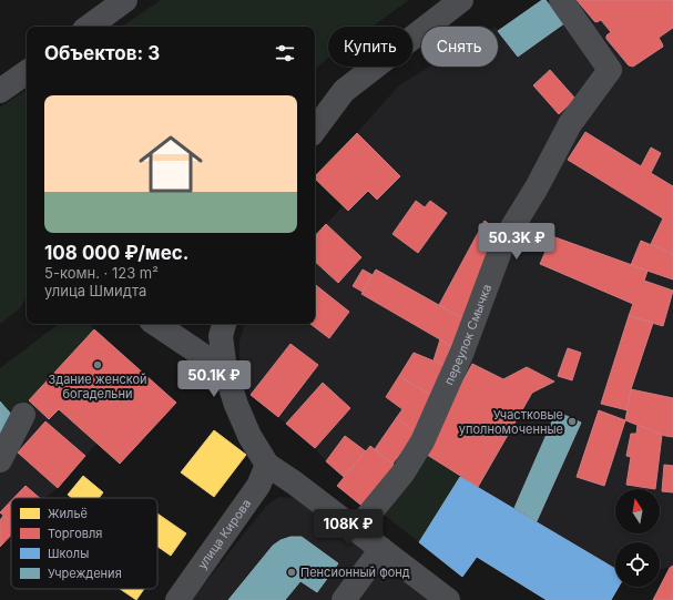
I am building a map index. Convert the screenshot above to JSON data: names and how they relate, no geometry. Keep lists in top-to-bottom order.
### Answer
{
  "streets": {
    "street": ["переулок Смычка", "улица Кирова"]
  },
  "places": ["Здание женской богадельни", "Участковые уполномоченные", "Пенсионный фонд"],
  "legend": [
    "Жильё",
    "Торговля",
    "Школы",
    "Учреждения"
  ],
  "north": "top",
  "page": {
    "chip": ["Купить", "Снять"],
    "heading": "Объектов: 3",
    "list": [
      {
        "name": "108 000 ₽/мес.",
        "note": "5-комн. · 123 m² · улица Шмидта"
      }
    ],
    "price": ["50.3K ₽", "50.1K ₽", "108K ₽"]
  }
}
